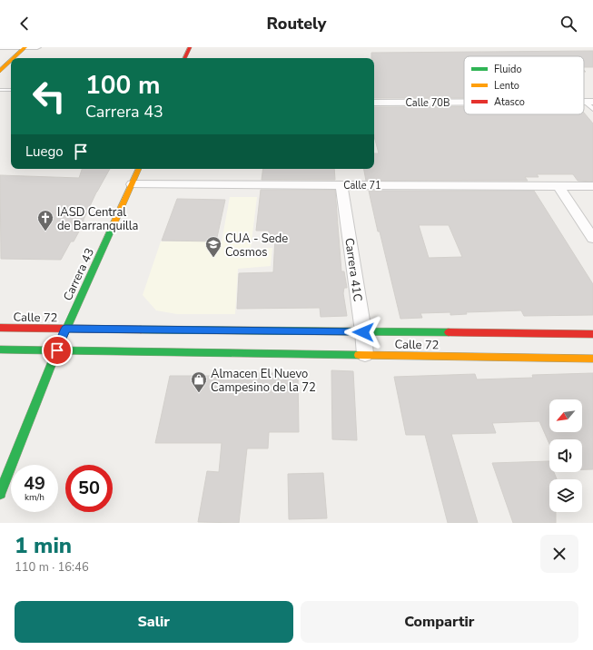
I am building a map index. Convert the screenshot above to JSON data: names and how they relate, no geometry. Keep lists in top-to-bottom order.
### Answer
{
  "streets": {
    "main road": ["Carrera 43", "Calle 72"],
    "street": ["Calle 70B", "Calle 71", "Carrera 41C"]
  },
  "crossings": [
    ["Calle 71", "Carrera 41C"],
    ["Calle 71", "Carrera 43"],
    ["Carrera 41C", "Calle 72"],
    ["Carrera 43", "Calle 72"]
  ],
  "places": {
    "church": ["IASD Central de Barranquilla"],
    "school or university": ["CUA - Sede Cosmos"],
    "shop": ["Almacen El Nuevo Campesino de la 72"]
  },
  "legend": ["Fluido", "Lento", "Atasco"],
  "north": "bottom left",
  "page": {
    "header": "Routely",
    "turn": ["100 m", "Carrera 43"],
    "then": "Luego",
    "speed": "49 km/h",
    "limit": "50",
    "heading": ["1 min", "110 m · 16:46"],
    "buttons": ["Salir", "Compartir"]
  }
}
